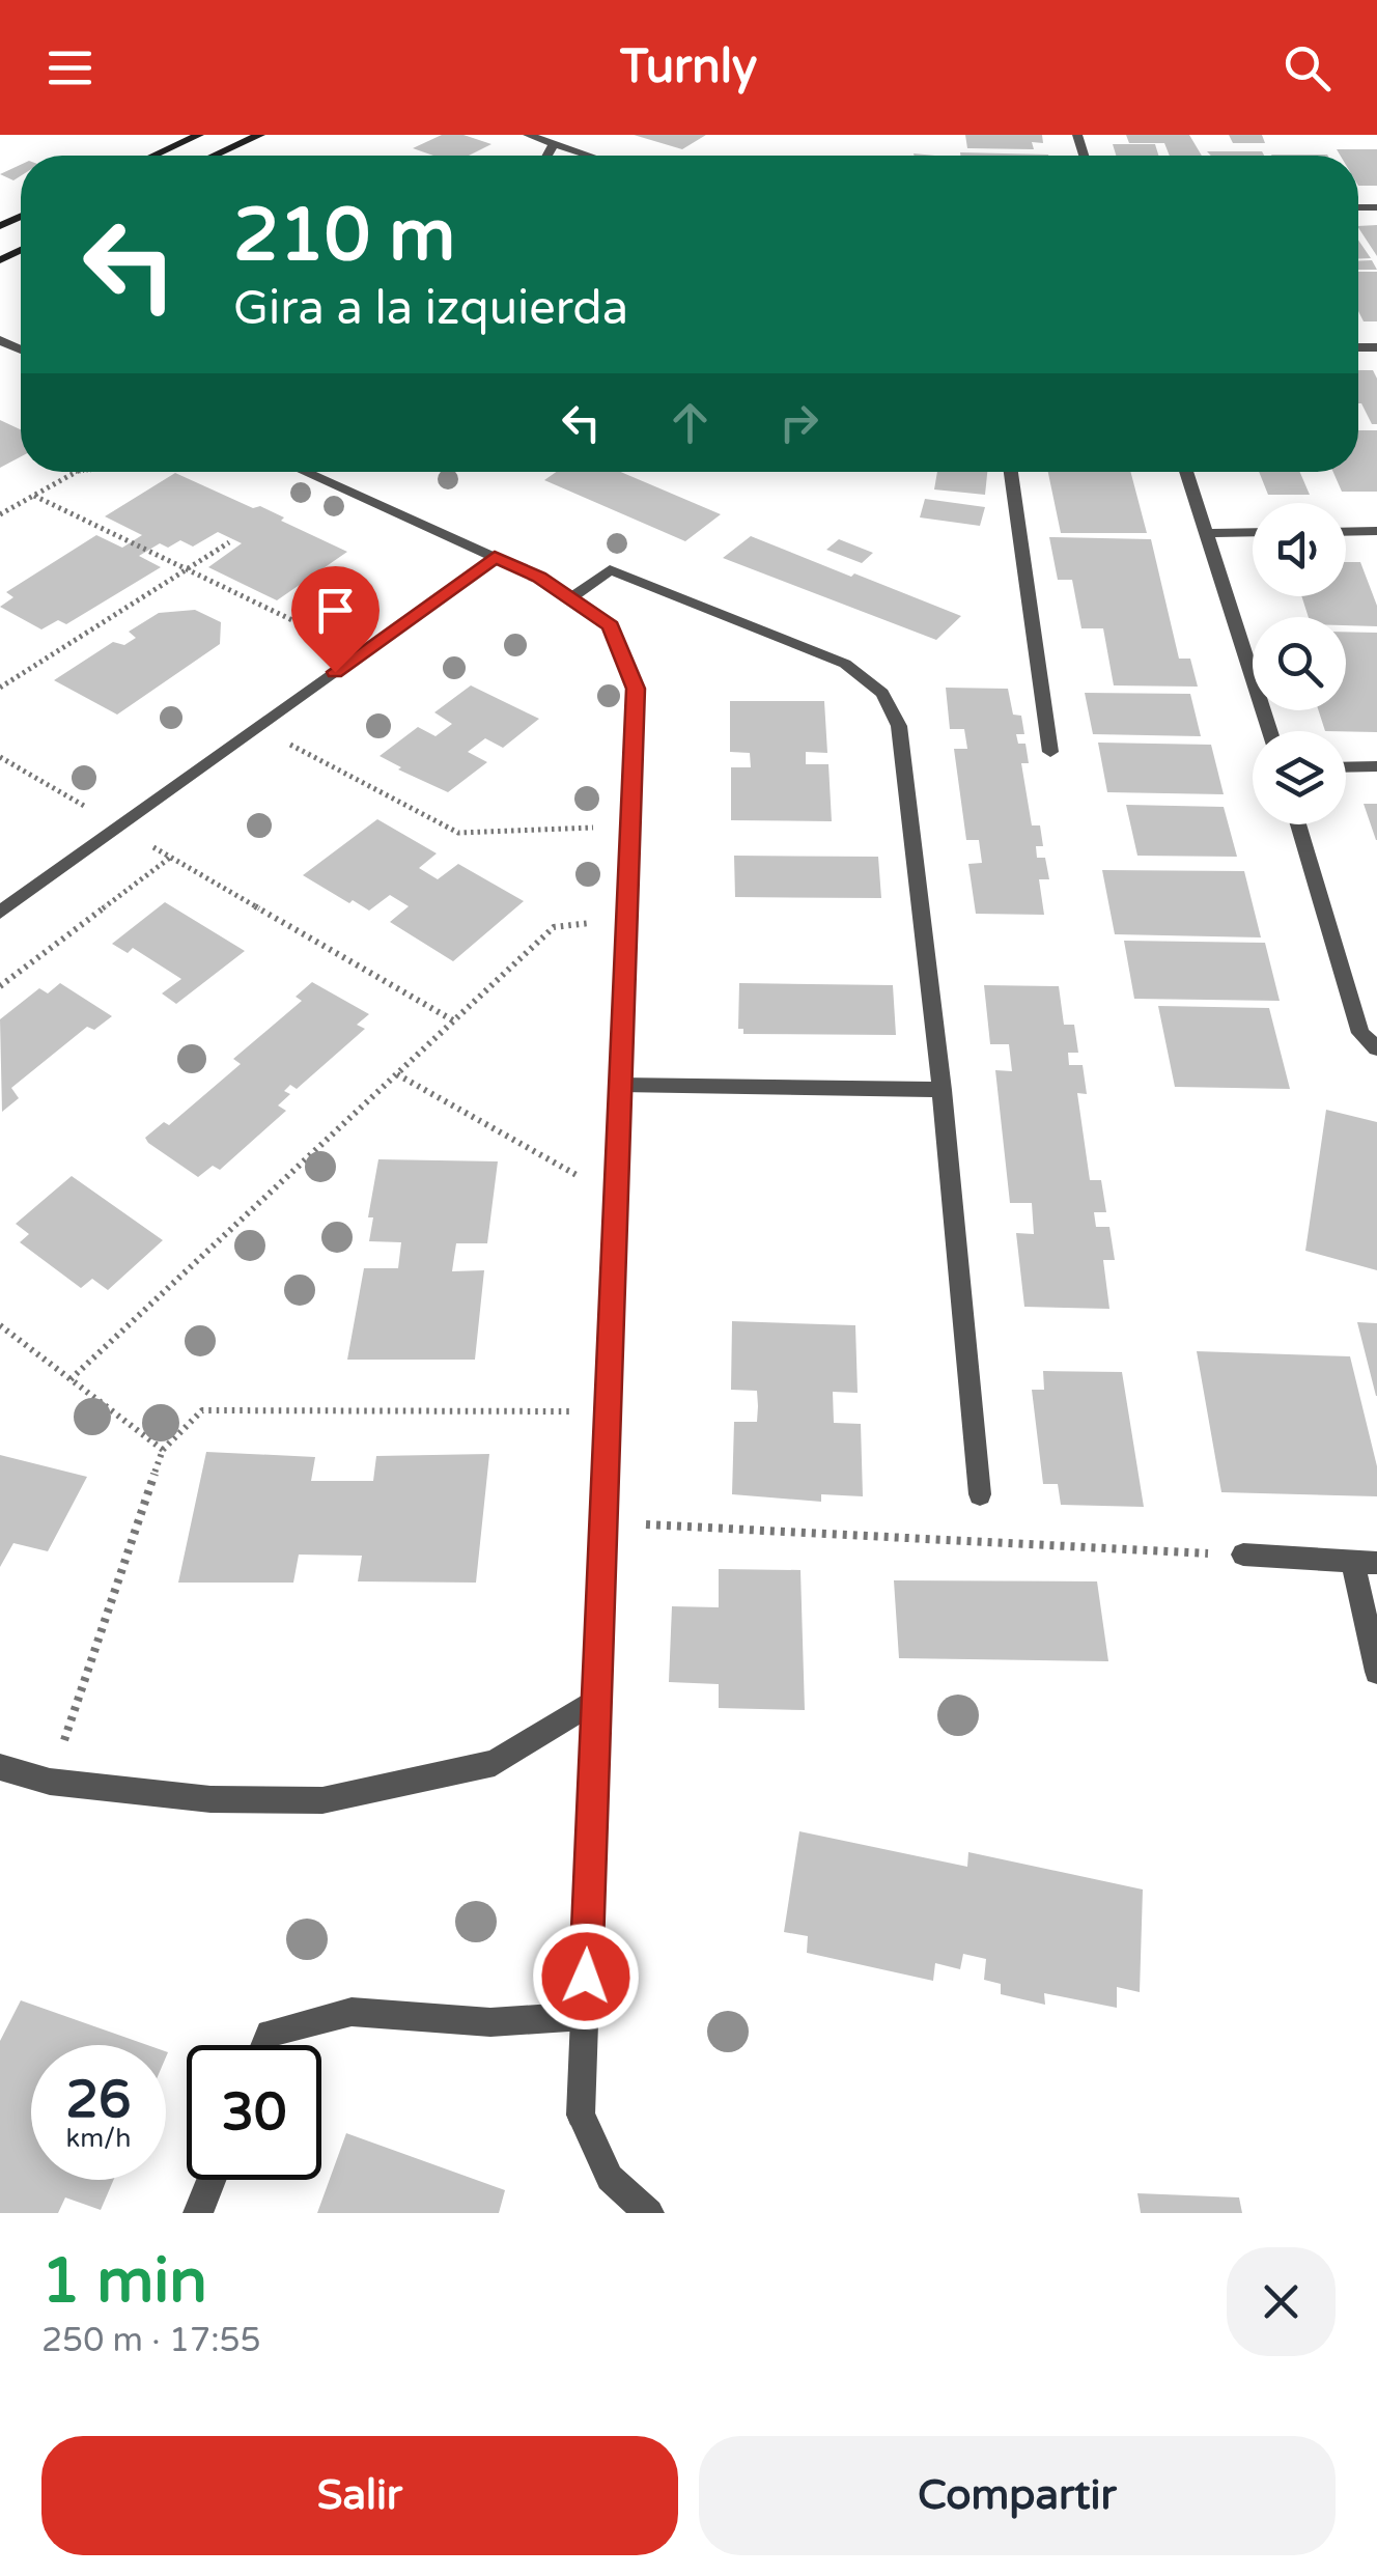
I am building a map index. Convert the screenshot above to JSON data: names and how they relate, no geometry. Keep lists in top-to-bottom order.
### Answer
{
  "page": {
    "header": "Turnly",
    "turn": ["210 m", "Gira a la izquierda"],
    "speed": "26 km/h",
    "limit": "30",
    "heading": ["1 min", "250 m · 17:55"],
    "buttons": ["Salir", "Compartir"]
  }
}
